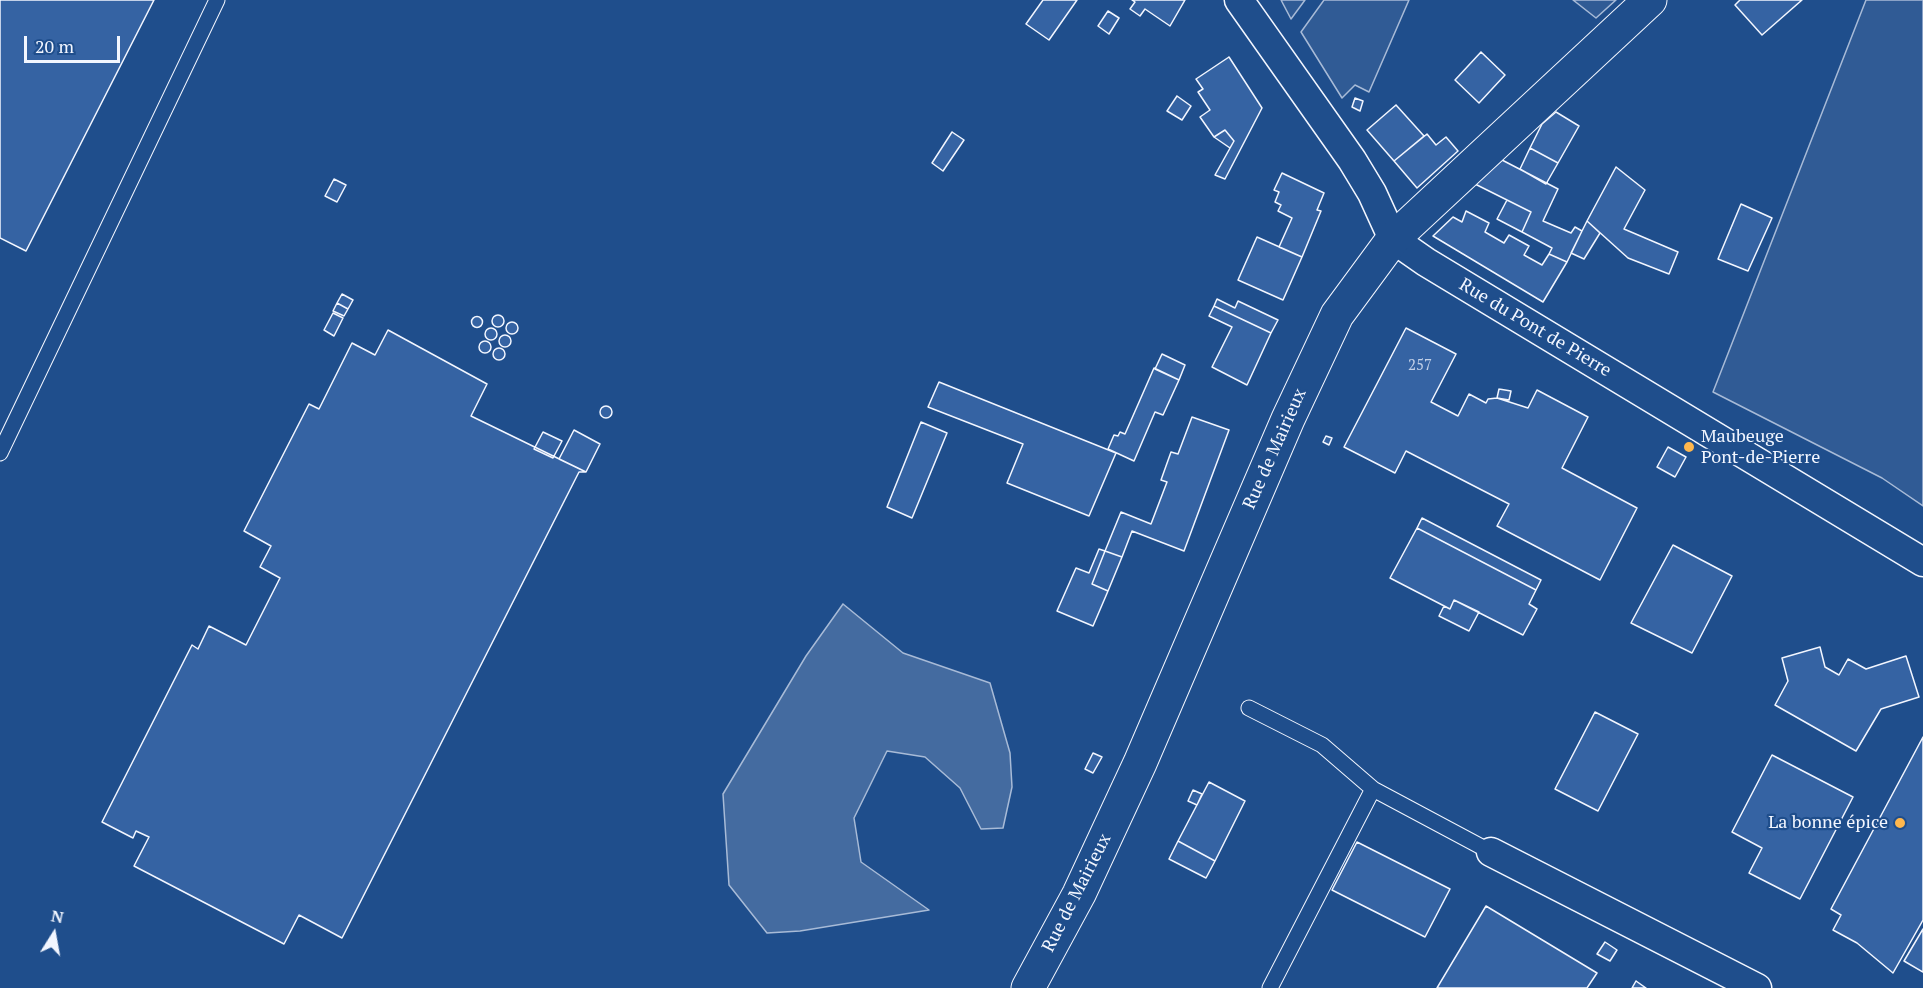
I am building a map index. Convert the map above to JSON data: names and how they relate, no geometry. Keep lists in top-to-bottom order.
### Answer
{
  "streets": {
    "street": ["Rue du Pont de Pierre", "Rue de Mairieux"]
  },
  "crossings": [
    ["Rue du Pont de Pierre", "Rue de Mairieux"]
  ],
  "places": ["Maubeuge Pont-de-Pierre", "La bonne épice"],
  "house_numbers": ["257"],
  "scale_bar": "20 m",
  "north": "top"
}
